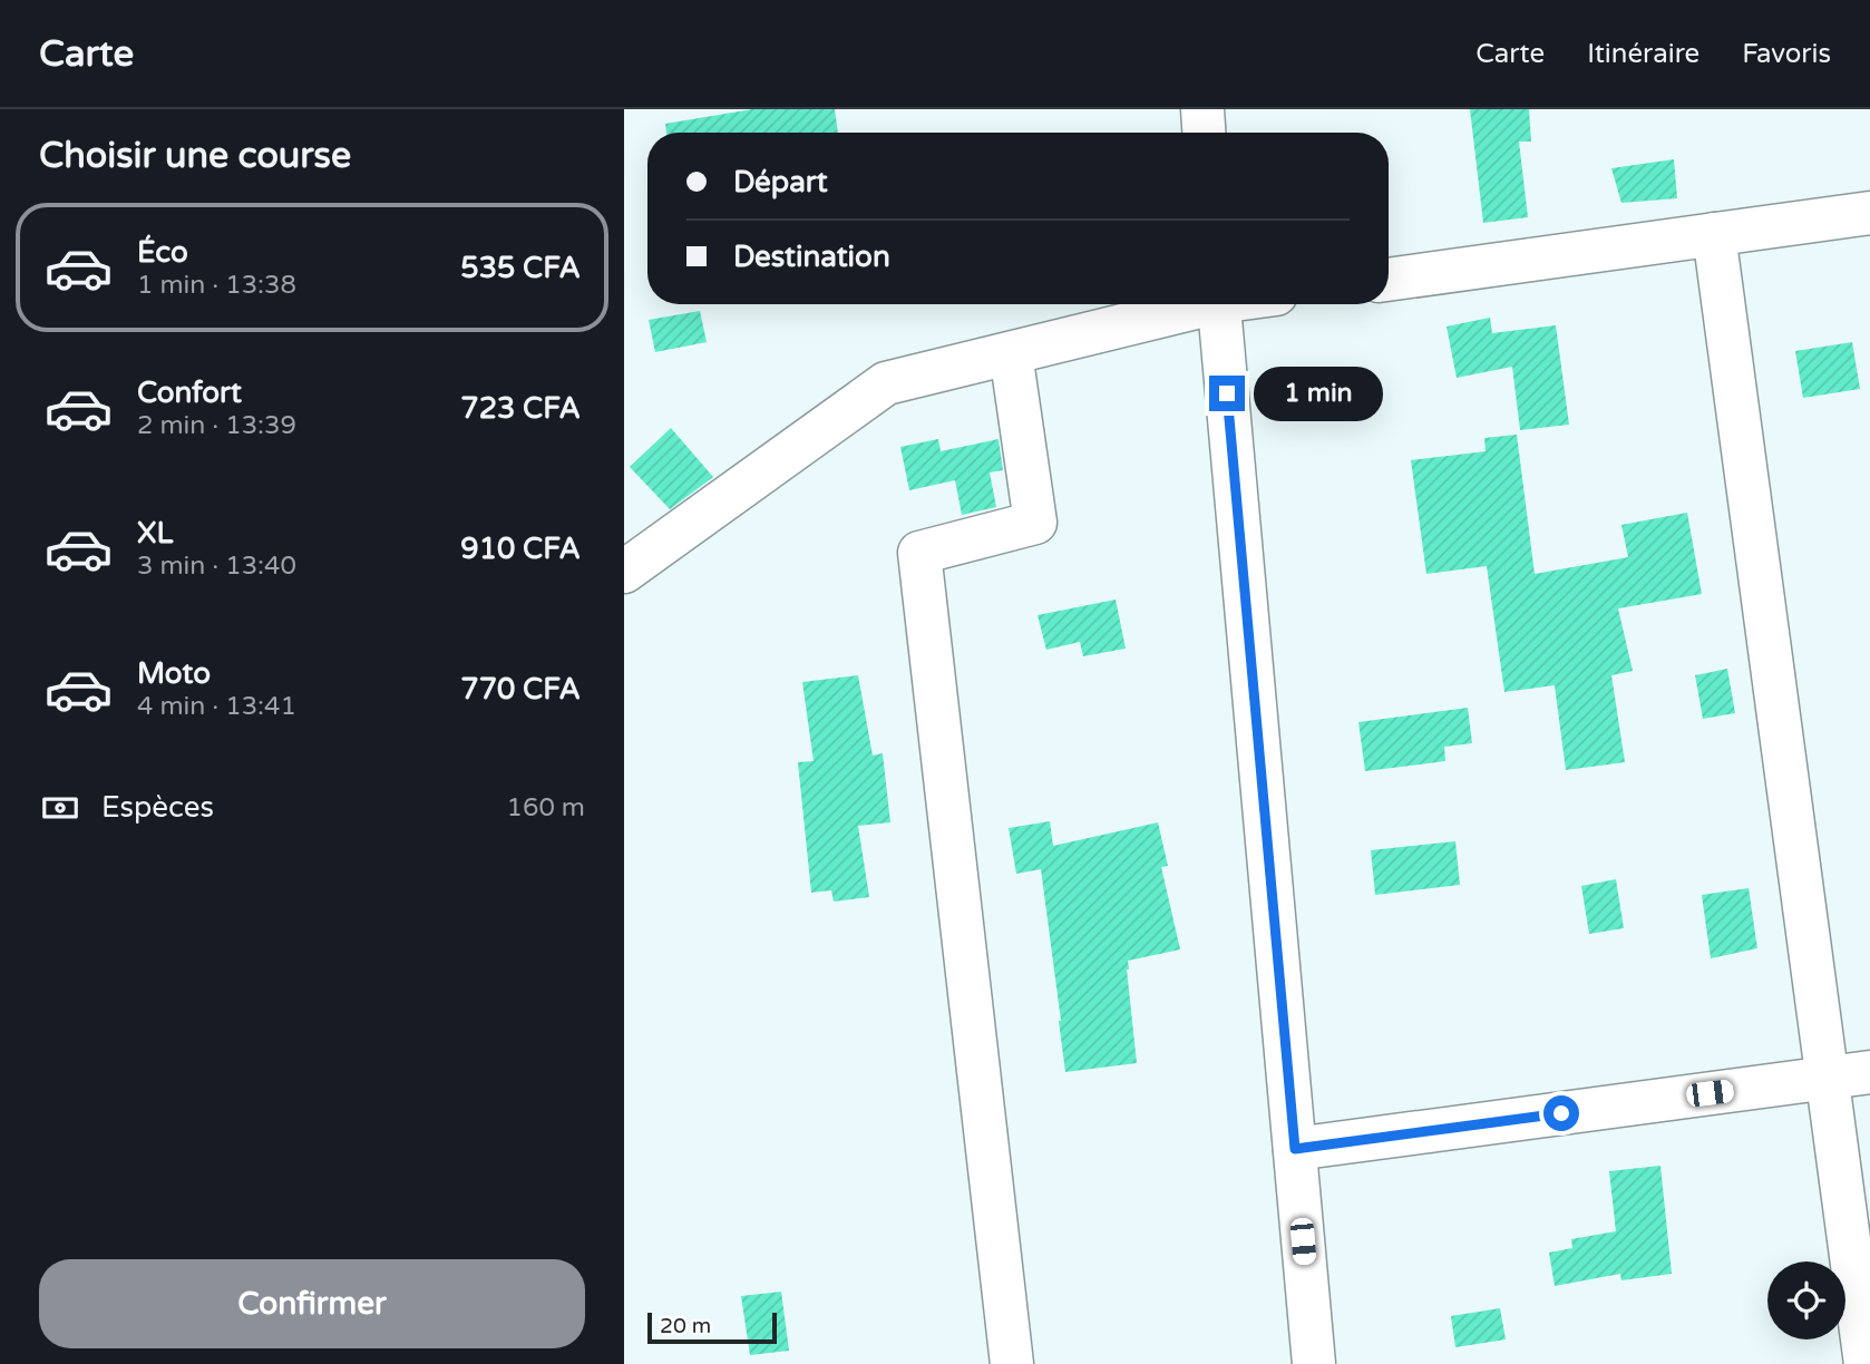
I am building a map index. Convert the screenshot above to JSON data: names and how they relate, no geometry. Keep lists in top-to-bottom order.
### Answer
{
  "scale_bar": "20 m",
  "page": {
    "header": "Carte",
    "nav": ["Carte", "Itinéraire", "Favoris"],
    "heading": "Choisir une course",
    "banner": ["Départ", "Destination"],
    "list": [
      {
        "name": "Éco",
        "note": "1 min · 13:38",
        "value": "535 CFA"
      },
      {
        "name": "Confort",
        "note": "2 min · 13:39",
        "value": "723 CFA"
      },
      {
        "name": "XL",
        "note": "3 min · 13:40",
        "value": "910 CFA"
      },
      {
        "name": "Moto",
        "note": "4 min · 13:41",
        "value": "770 CFA"
      }
    ],
    "bubble": "1 min",
    "pay": ["Espèces", "160 m"],
    "buttons": "Confirmer",
    "scale": "20 m"
  }
}
